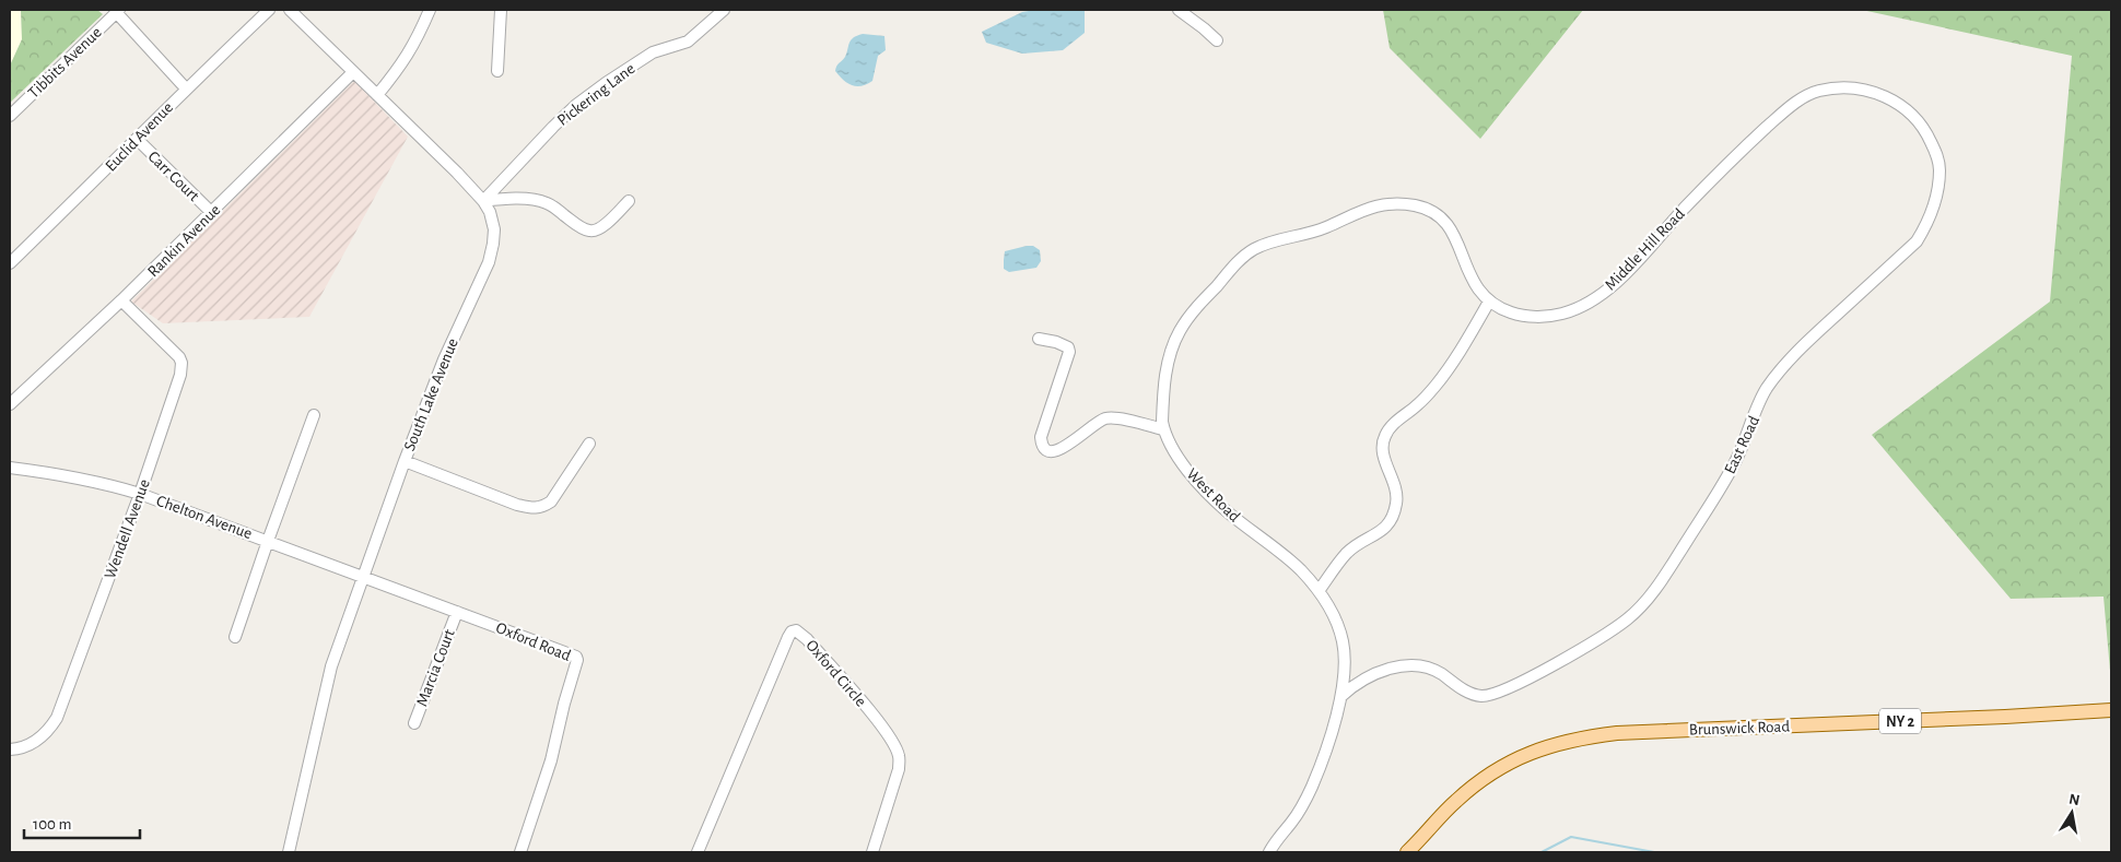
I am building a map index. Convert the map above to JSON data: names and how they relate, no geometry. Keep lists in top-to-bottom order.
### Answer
{
  "streets": {
    "main road": ["NY 2", "Brunswick Road"],
    "street": [
      "Tibbits Avenue",
      "Pickering Lane",
      "Euclid Avenue",
      "Carr Court",
      "Rankin Avenue",
      "Middle Hill Road",
      "South Lake Avenue",
      "East Road",
      "West Road",
      "Chelton Avenue",
      "Wendell Avenue",
      "Oxford Road",
      "Marcia Court",
      "Oxford Circle"
    ]
  },
  "crossings": [
    ["Pickering Lane", "South Lake Avenue"],
    ["Euclid Avenue", "Carr Court"],
    ["Carr Court", "Rankin Avenue"],
    ["Rankin Avenue", "South Lake Avenue"],
    ["Rankin Avenue", "Wendell Avenue"],
    ["Middle Hill Road", "East Road"],
    ["South Lake Avenue", "Chelton Avenue"],
    ["South Lake Avenue", "Oxford Road"],
    ["East Road", "West Road"],
    ["Chelton Avenue", "Wendell Avenue"],
    ["Chelton Avenue", "Oxford Road"],
    ["Oxford Road", "Marcia Court"]
  ],
  "scale_bar": "100 m",
  "north": "top"
}
